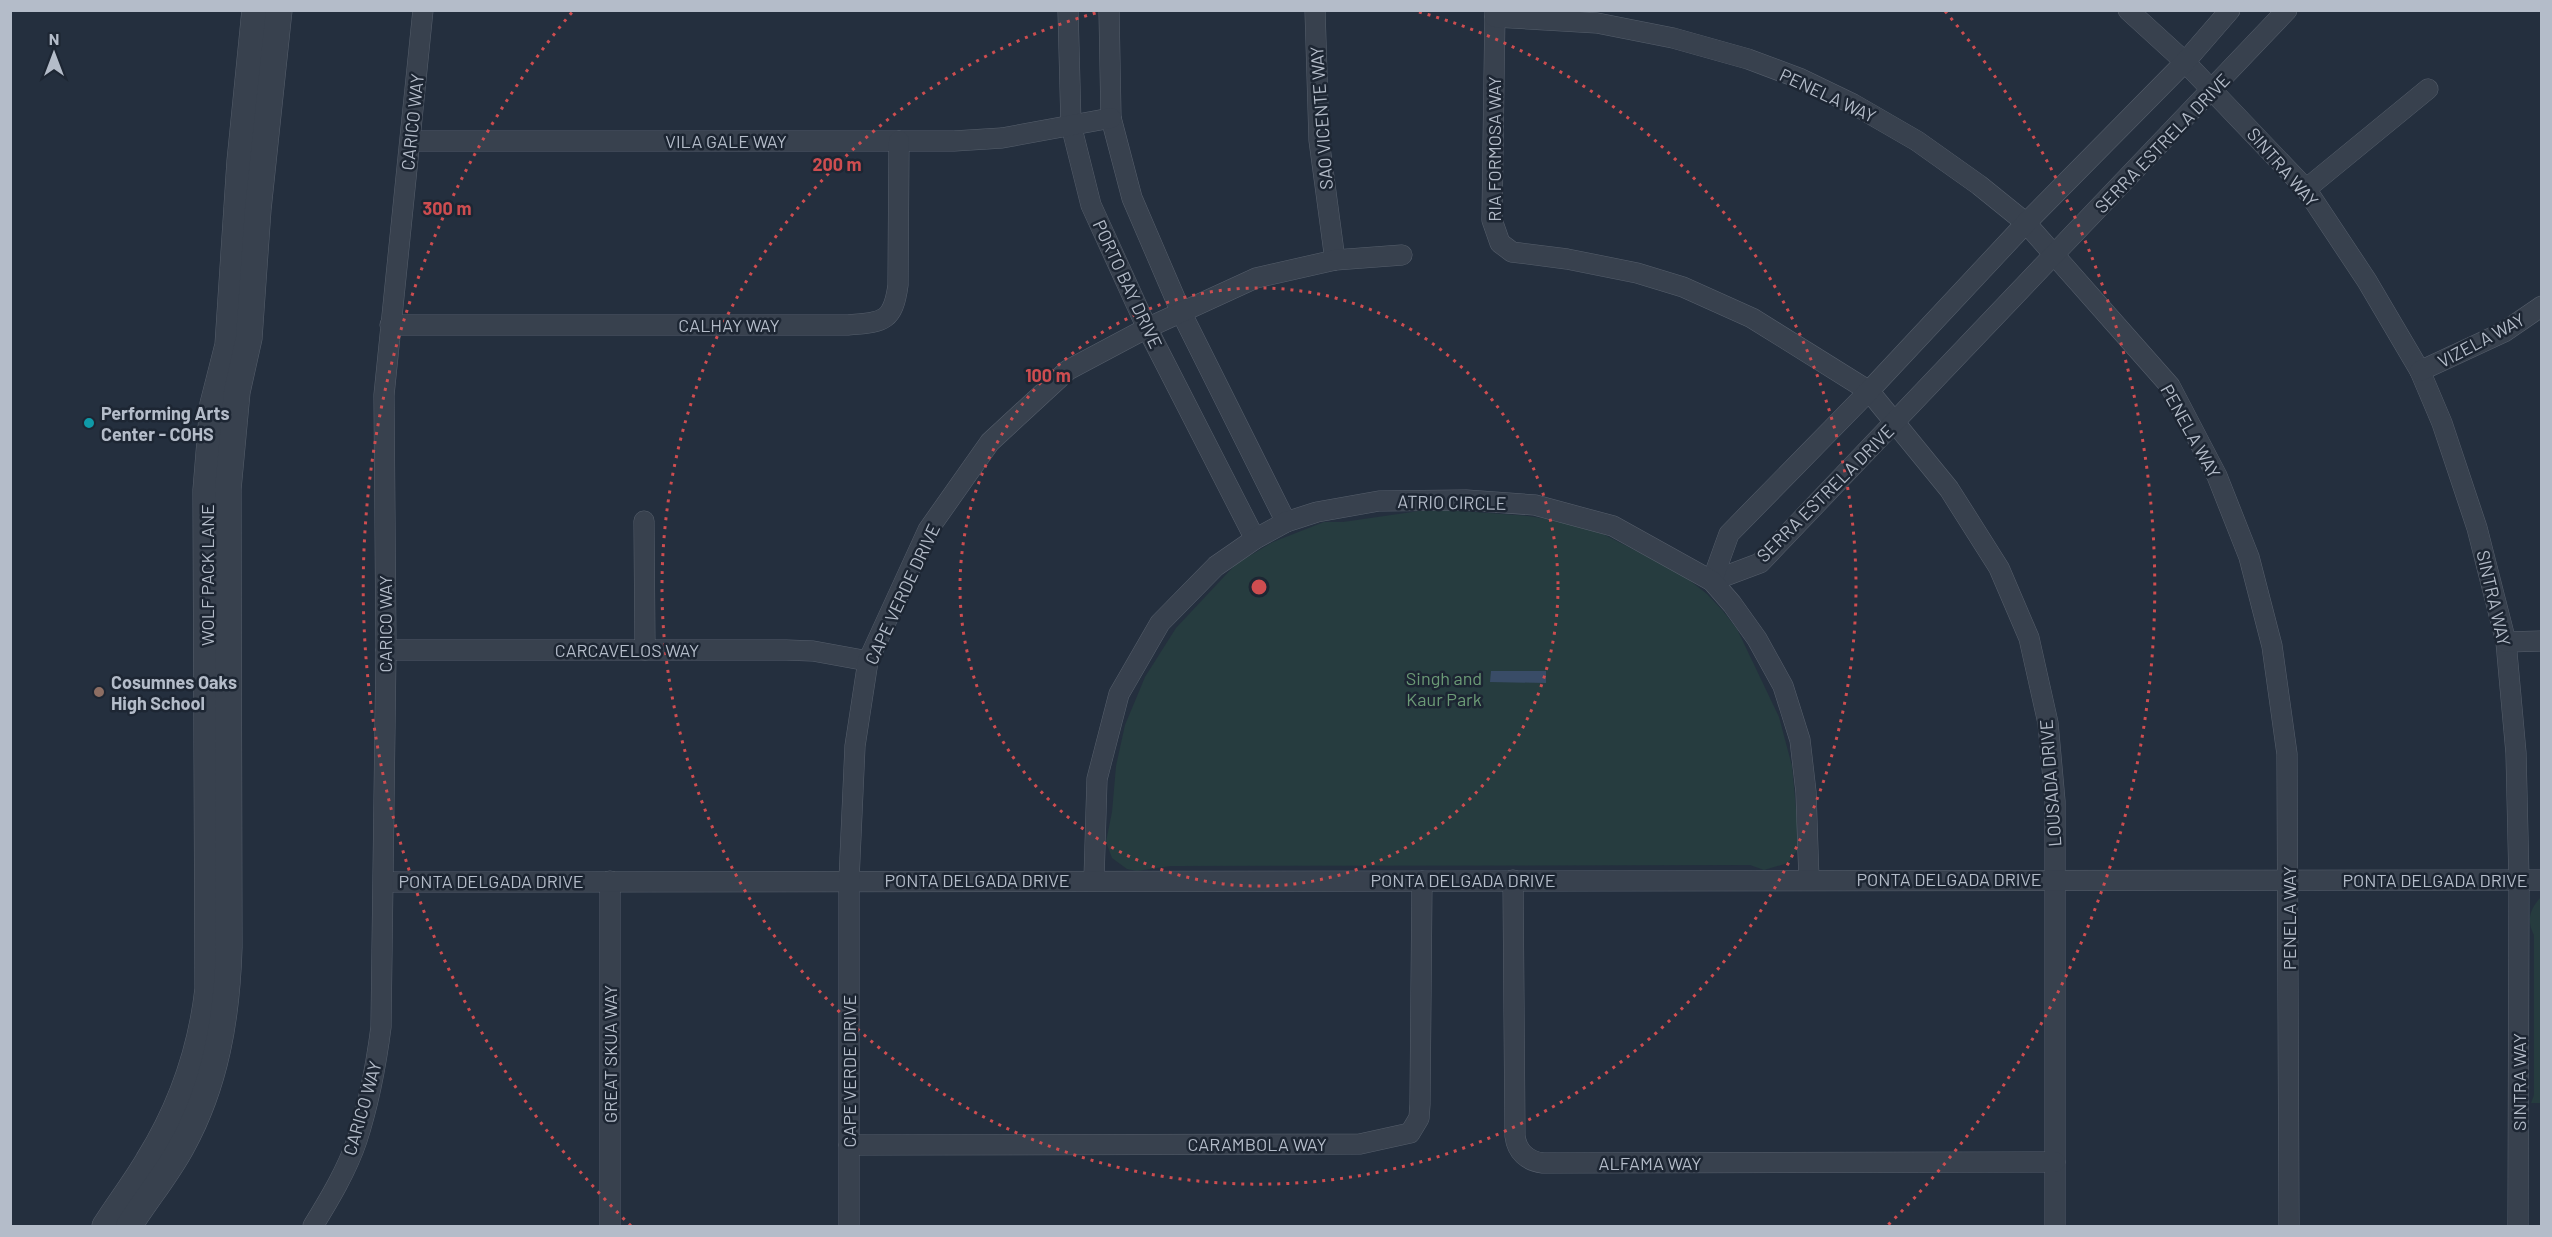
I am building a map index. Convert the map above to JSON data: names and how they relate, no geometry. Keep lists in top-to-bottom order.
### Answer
{
  "streets": {
    "street": [
      "PENELA WAY",
      "SAO VICENTE WAY",
      "CARICO WAY",
      "VILA GALE WAY",
      "SERRA ESTRELA DRIVE",
      "RIA FORMOSA WAY",
      "SINTRA WAY",
      "PORTO BAY DRIVE",
      "CALHAY WAY",
      "VIZELA WAY",
      "ATRIO CIRCLE",
      "WOLF PACK LANE",
      "CAPE VERDE DRIVE",
      "CARCAVELOS WAY",
      "LOUSADA DRIVE",
      "PONTA DELGADA DRIVE",
      "GREAT SKUA WAY",
      "CARAMBOLA WAY",
      "ALFAMA WAY"
    ]
  },
  "crossings": [
    ["PENELA WAY", "SERRA ESTRELA DRIVE"],
    ["PENELA WAY", "RIA FORMOSA WAY"],
    ["PENELA WAY", "PONTA DELGADA DRIVE"],
    ["SAO VICENTE WAY", "CAPE VERDE DRIVE"],
    ["CARICO WAY", "VILA GALE WAY"],
    ["CARICO WAY", "CALHAY WAY"],
    ["CARICO WAY", "CARCAVELOS WAY"],
    ["CARICO WAY", "PONTA DELGADA DRIVE"],
    ["VILA GALE WAY", "PORTO BAY DRIVE"],
    ["VILA GALE WAY", "CALHAY WAY"],
    ["SERRA ESTRELA DRIVE", "SINTRA WAY"],
    ["SERRA ESTRELA DRIVE", "ATRIO CIRCLE"],
    ["SERRA ESTRELA DRIVE", "LOUSADA DRIVE"],
    ["RIA FORMOSA WAY", "LOUSADA DRIVE"],
    ["SINTRA WAY", "VIZELA WAY"],
    ["SINTRA WAY", "PONTA DELGADA DRIVE"],
    ["PORTO BAY DRIVE", "ATRIO CIRCLE"],
    ["PORTO BAY DRIVE", "CAPE VERDE DRIVE"],
    ["ATRIO CIRCLE", "PONTA DELGADA DRIVE"],
    ["CAPE VERDE DRIVE", "CARCAVELOS WAY"],
    ["CAPE VERDE DRIVE", "PONTA DELGADA DRIVE"],
    ["CAPE VERDE DRIVE", "CARAMBOLA WAY"],
    ["LOUSADA DRIVE", "PONTA DELGADA DRIVE"],
    ["LOUSADA DRIVE", "ALFAMA WAY"],
    ["PONTA DELGADA DRIVE", "GREAT SKUA WAY"],
    ["PONTA DELGADA DRIVE", "CARAMBOLA WAY"],
    ["PONTA DELGADA DRIVE", "ALFAMA WAY"]
  ],
  "parks": ["Singh and Kaur Park"],
  "places": ["Performing Arts Center - COHS", "Cosumnes Oaks High School"],
  "north": "top",
  "rings": ["200 m", "300 m", "100 m"]
}
